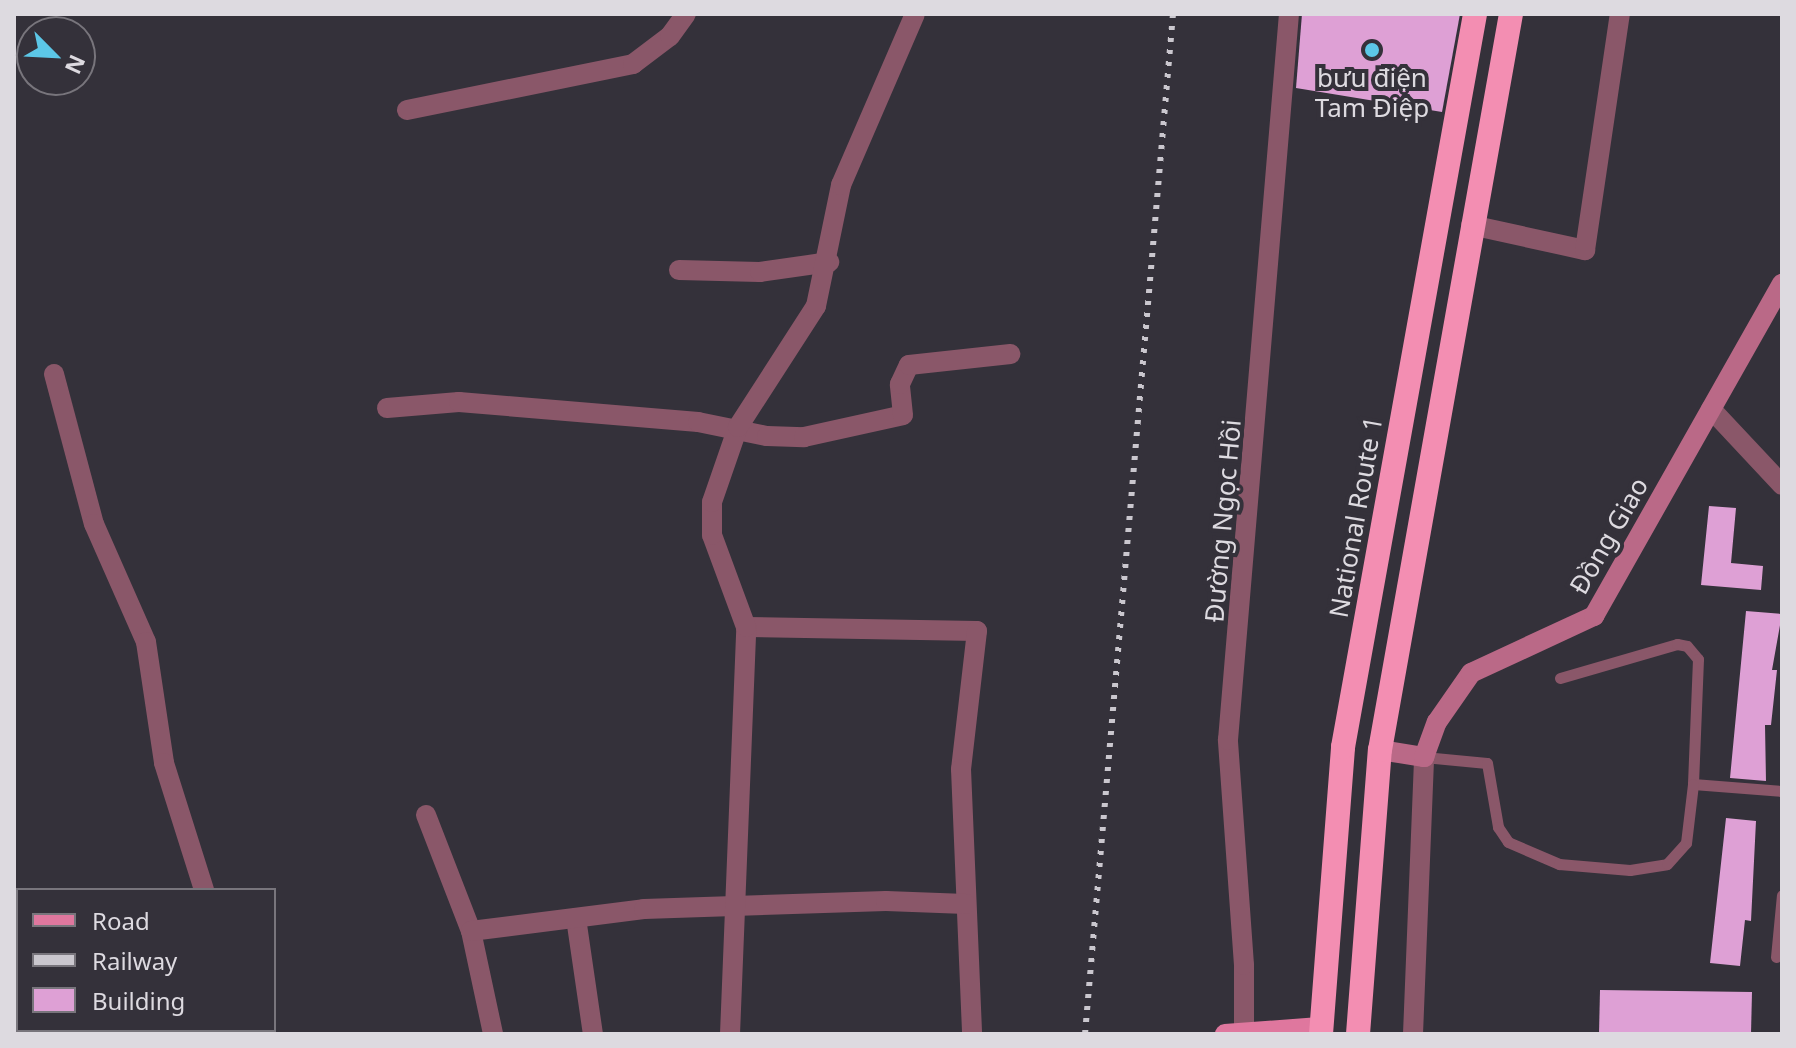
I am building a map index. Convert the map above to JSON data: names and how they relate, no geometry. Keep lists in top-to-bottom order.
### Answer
{
  "streets": {
    "highway": ["National Route 1"],
    "main road": ["Đồng Giao"],
    "street": ["Đường Ngọc Hồi"]
  },
  "places": ["bưu điện Tam Điệp"],
  "legend": ["Road", "Railway", "Building"],
  "north": "bottom right"
}
